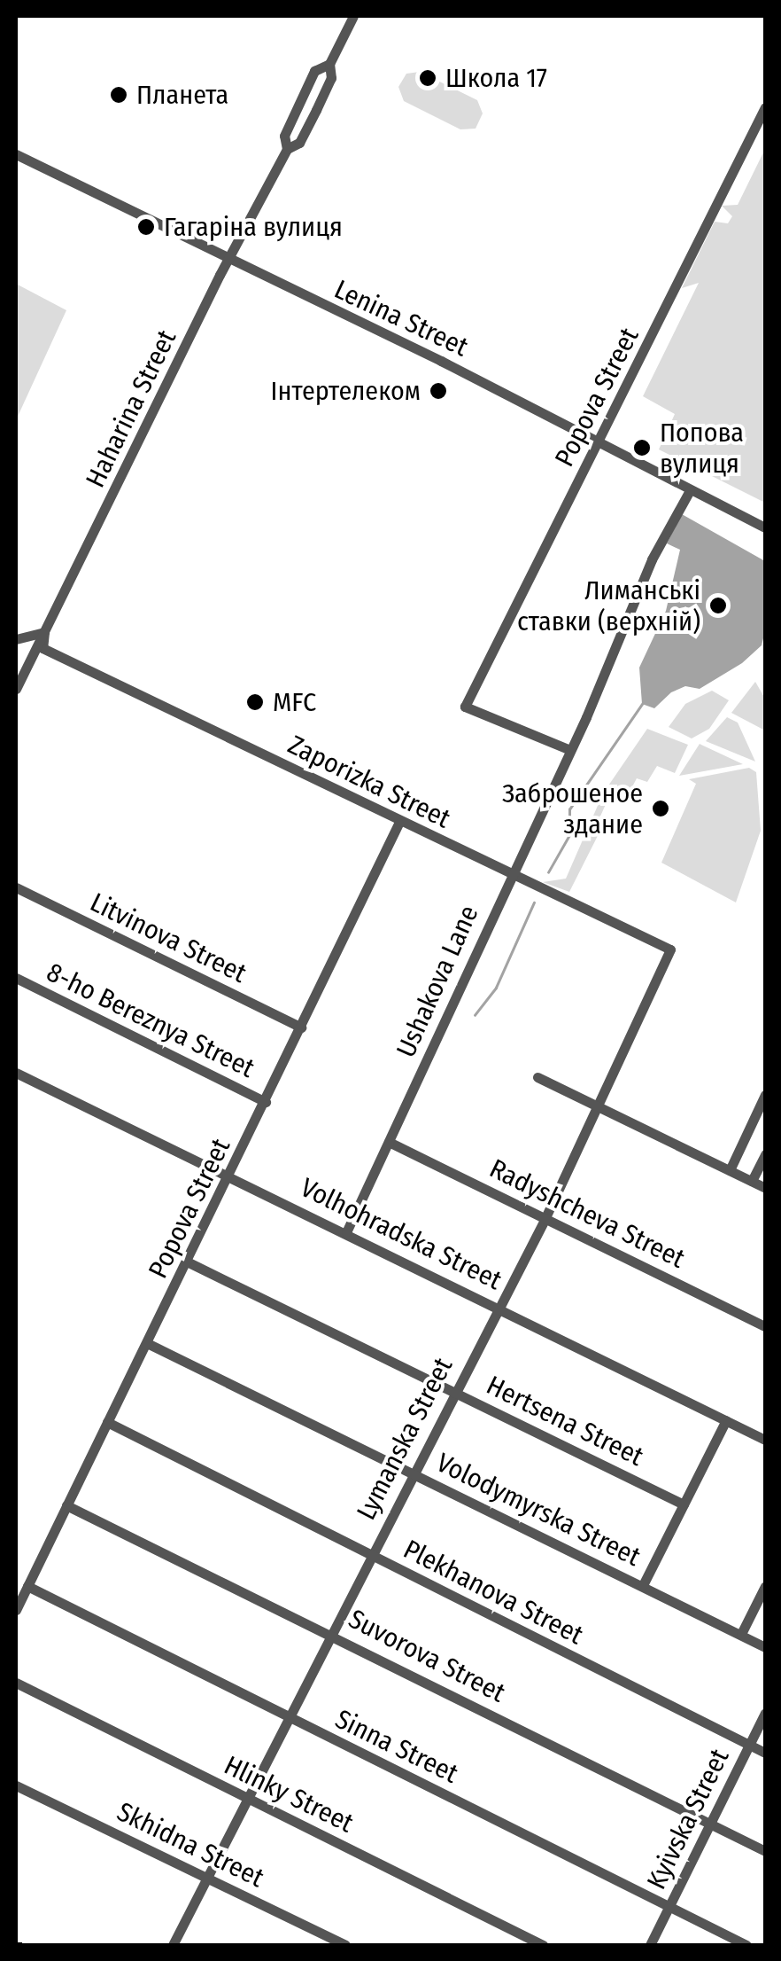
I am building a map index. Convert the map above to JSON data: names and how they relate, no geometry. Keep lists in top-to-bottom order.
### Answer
{
  "streets": {
    "street": [
      "Lenina Street",
      "Popova Street",
      "Haharina Street",
      "Zaporizka Street",
      "Litvinova Street",
      "Ushakova Lane",
      "8-ho Bereznya Street",
      "Radyshcheva Street",
      "Volhohradska Street",
      "Hertsena Street",
      "Lymanska Street",
      "Volodymyrska Street",
      "Plekhanova Street",
      "Suvorova Street",
      "Sinna Street",
      "Hlinky Street",
      "Kyivska Street",
      "Skhidna Street"
    ]
  },
  "crossings": [
    ["Lenina Street", "Popova Street"],
    ["Lenina Street", "Haharina Street"],
    ["Lenina Street", "Ushakova Lane"],
    ["Popova Street", "Zaporizka Street"],
    ["Popova Street", "Litvinova Street"],
    ["Popova Street", "Ushakova Lane"],
    ["Popova Street", "8-ho Bereznya Street"],
    ["Popova Street", "Volhohradska Street"],
    ["Popova Street", "Hertsena Street"],
    ["Popova Street", "Volodymyrska Street"],
    ["Popova Street", "Plekhanova Street"],
    ["Popova Street", "Suvorova Street"],
    ["Popova Street", "Sinna Street"],
    ["Haharina Street", "Zaporizka Street"],
    ["Zaporizka Street", "Ushakova Lane"],
    ["Zaporizka Street", "Lymanska Street"],
    ["Ushakova Lane", "Radyshcheva Street"],
    ["Ushakova Lane", "Volhohradska Street"],
    ["Radyshcheva Street", "Lymanska Street"],
    ["Volhohradska Street", "Lymanska Street"],
    ["Hertsena Street", "Lymanska Street"],
    ["Lymanska Street", "Volodymyrska Street"],
    ["Lymanska Street", "Plekhanova Street"],
    ["Lymanska Street", "Suvorova Street"],
    ["Lymanska Street", "Sinna Street"],
    ["Lymanska Street", "Hlinky Street"],
    ["Lymanska Street", "Skhidna Street"],
    ["Plekhanova Street", "Kyivska Street"],
    ["Suvorova Street", "Kyivska Street"],
    ["Sinna Street", "Kyivska Street"]
  ],
  "places": [
    "Школа 17",
    "Планета",
    "Гагаріна вулиця",
    "Інтертелеком",
    "Попова вулиця",
    "Лиманські ставки (верхній)",
    "MFC",
    "Заброшеное здание"
  ]
}
